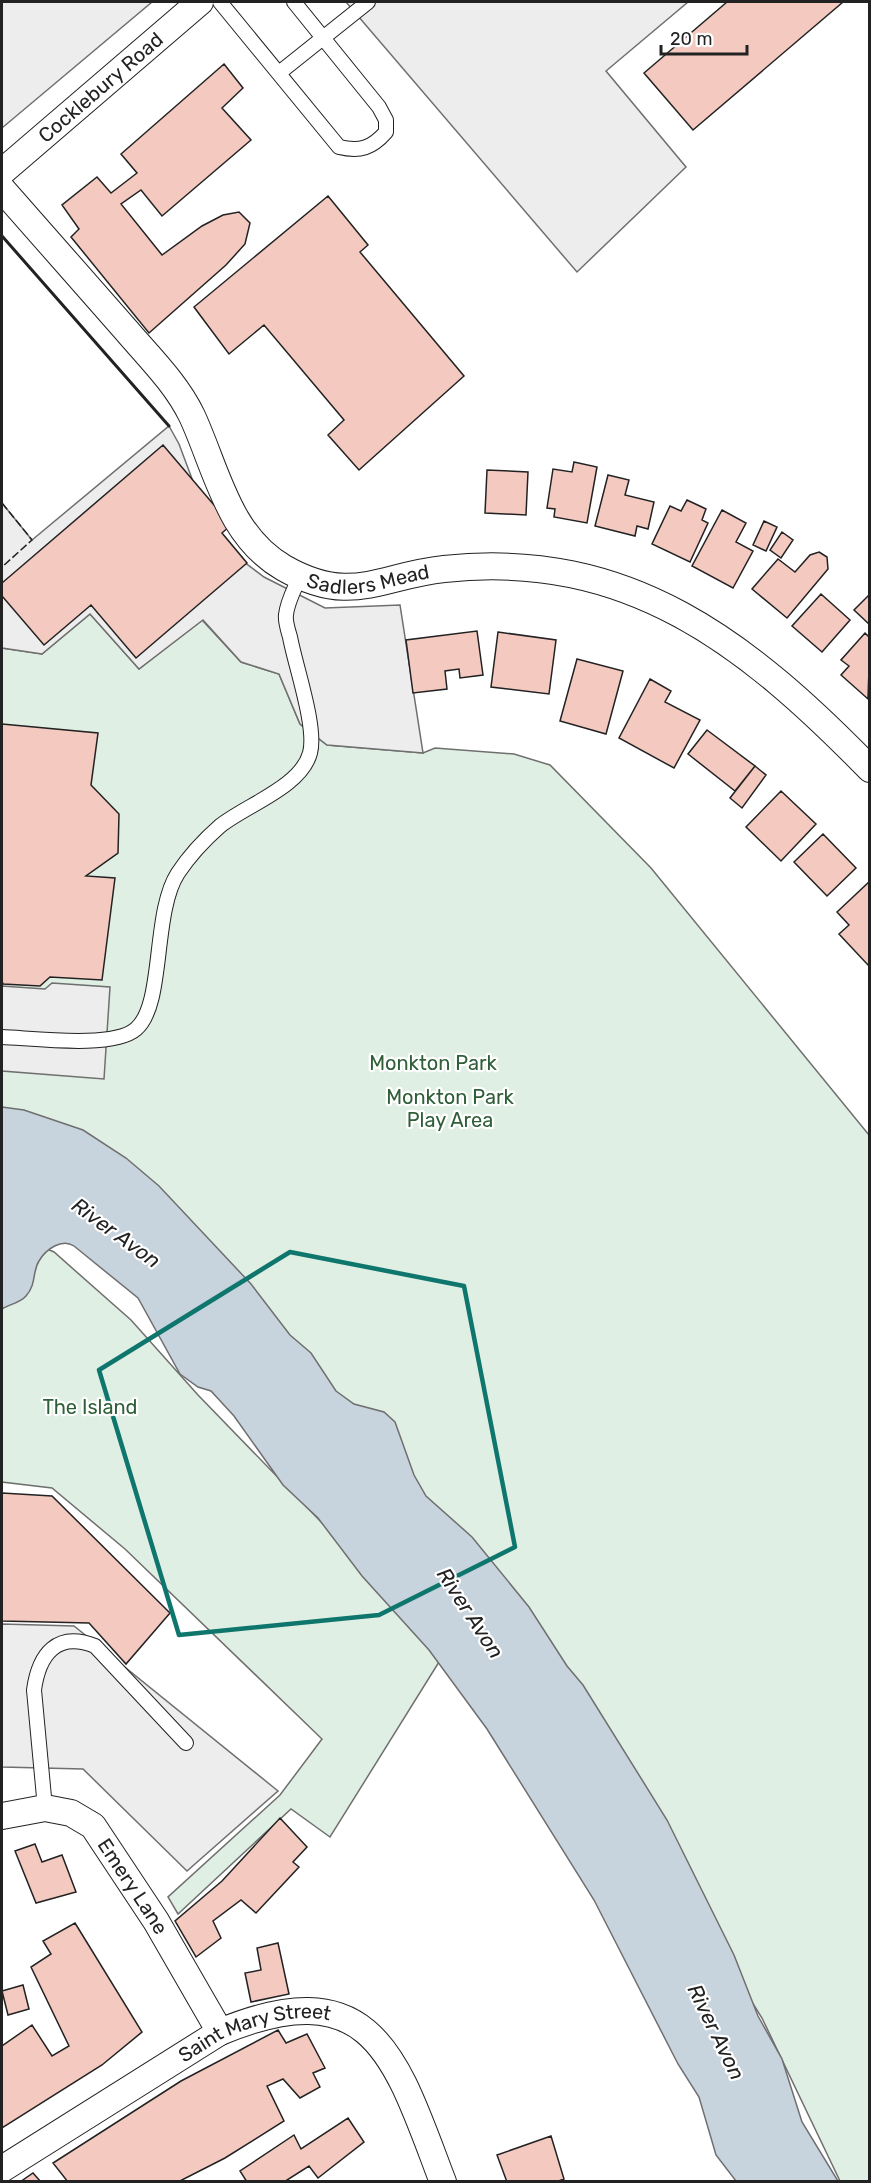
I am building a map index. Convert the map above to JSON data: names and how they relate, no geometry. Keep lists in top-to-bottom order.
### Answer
{
  "streets": {
    "street": [
      "Cocklebury Road",
      "Sadlers Mead",
      "Emery Lane",
      "Saint Mary Street"
    ]
  },
  "crossings": [
    ["Emery Lane", "Saint Mary Street"]
  ],
  "water": ["River Avon"],
  "parks": ["Monkton Park", "Monkton Park Play Area", "The Island"],
  "scale_bar": "20 m"
}
